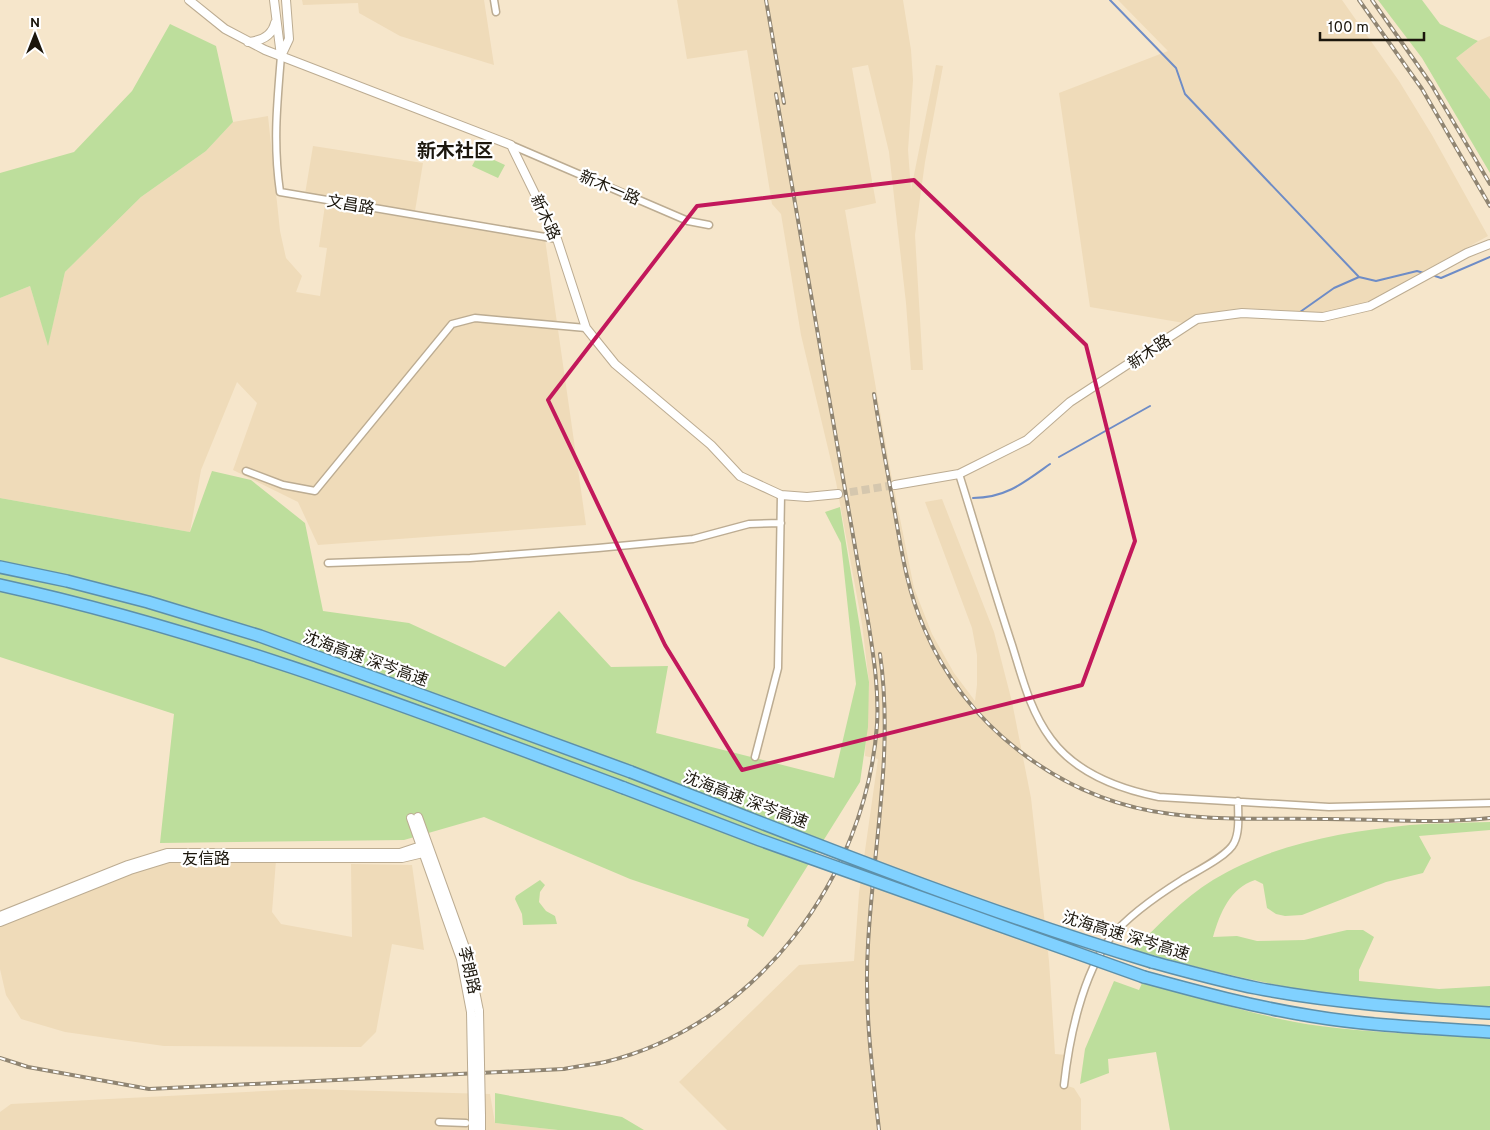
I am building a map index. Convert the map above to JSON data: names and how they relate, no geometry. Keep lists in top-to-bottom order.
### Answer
{
  "streets": {
    "highway": ["沈海高速 深岑高速"],
    "street": [
      "新木一路",
      "文昌路",
      "新木路",
      "友信路",
      "李朗路"
    ]
  },
  "crossings": [
    ["新木一路", "新木路"],
    ["文昌路", "新木路"],
    ["友信路", "李朗路"]
  ],
  "districts": ["新木社区"],
  "scale_bar": "100 m",
  "north": "top"
}
